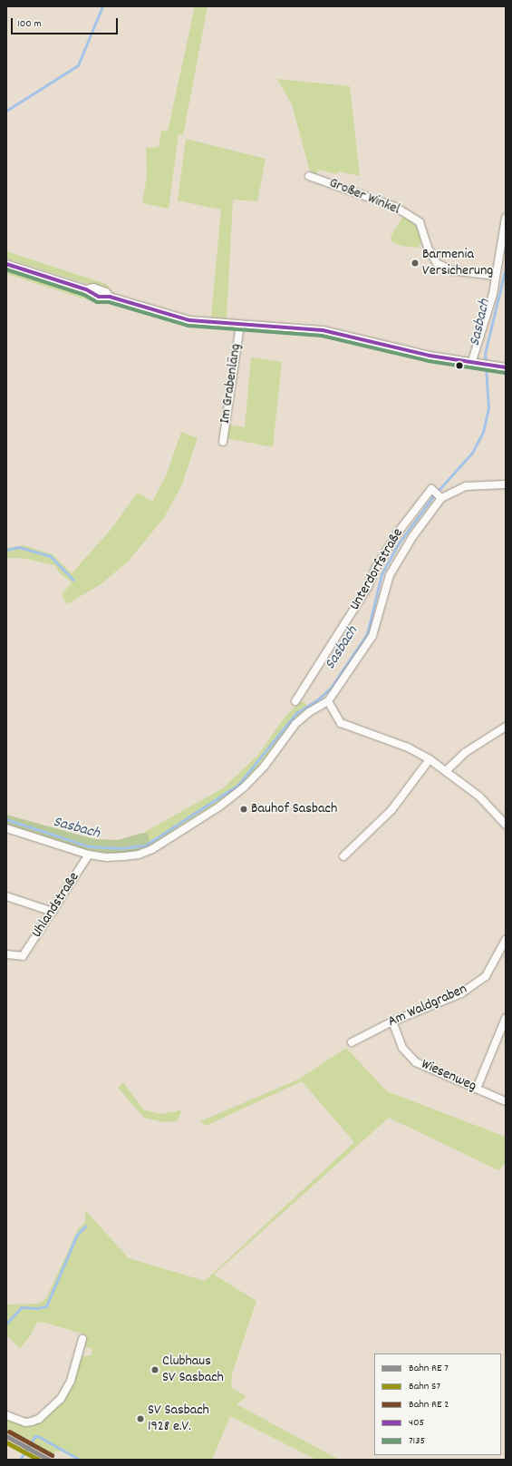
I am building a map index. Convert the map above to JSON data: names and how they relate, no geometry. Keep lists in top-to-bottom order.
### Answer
{
  "streets": {
    "street": [
      "Großer Winkel",
      "Im Grabenläng",
      "Unterdorfstraße",
      "Uhlandstraße",
      "Am Waldgraben",
      "Wiesenweg"
    ]
  },
  "crossings": [
    ["Am Waldgraben", "Wiesenweg"]
  ],
  "water": ["Sasbach"],
  "places": [
    "Barmenia Versicherung",
    "Bauhof Sasbach",
    "Clubhaus SV Sasbach",
    "SV Sasbach 1928 e.V."
  ],
  "lines": ["transit line 405", "transit line 7135", "rail line S7"],
  "legend": [
    "Bahn RE 7",
    "Bahn S7",
    "Bahn RE 2",
    "405",
    "7135"
  ],
  "scale_bar": "100 m"
}
